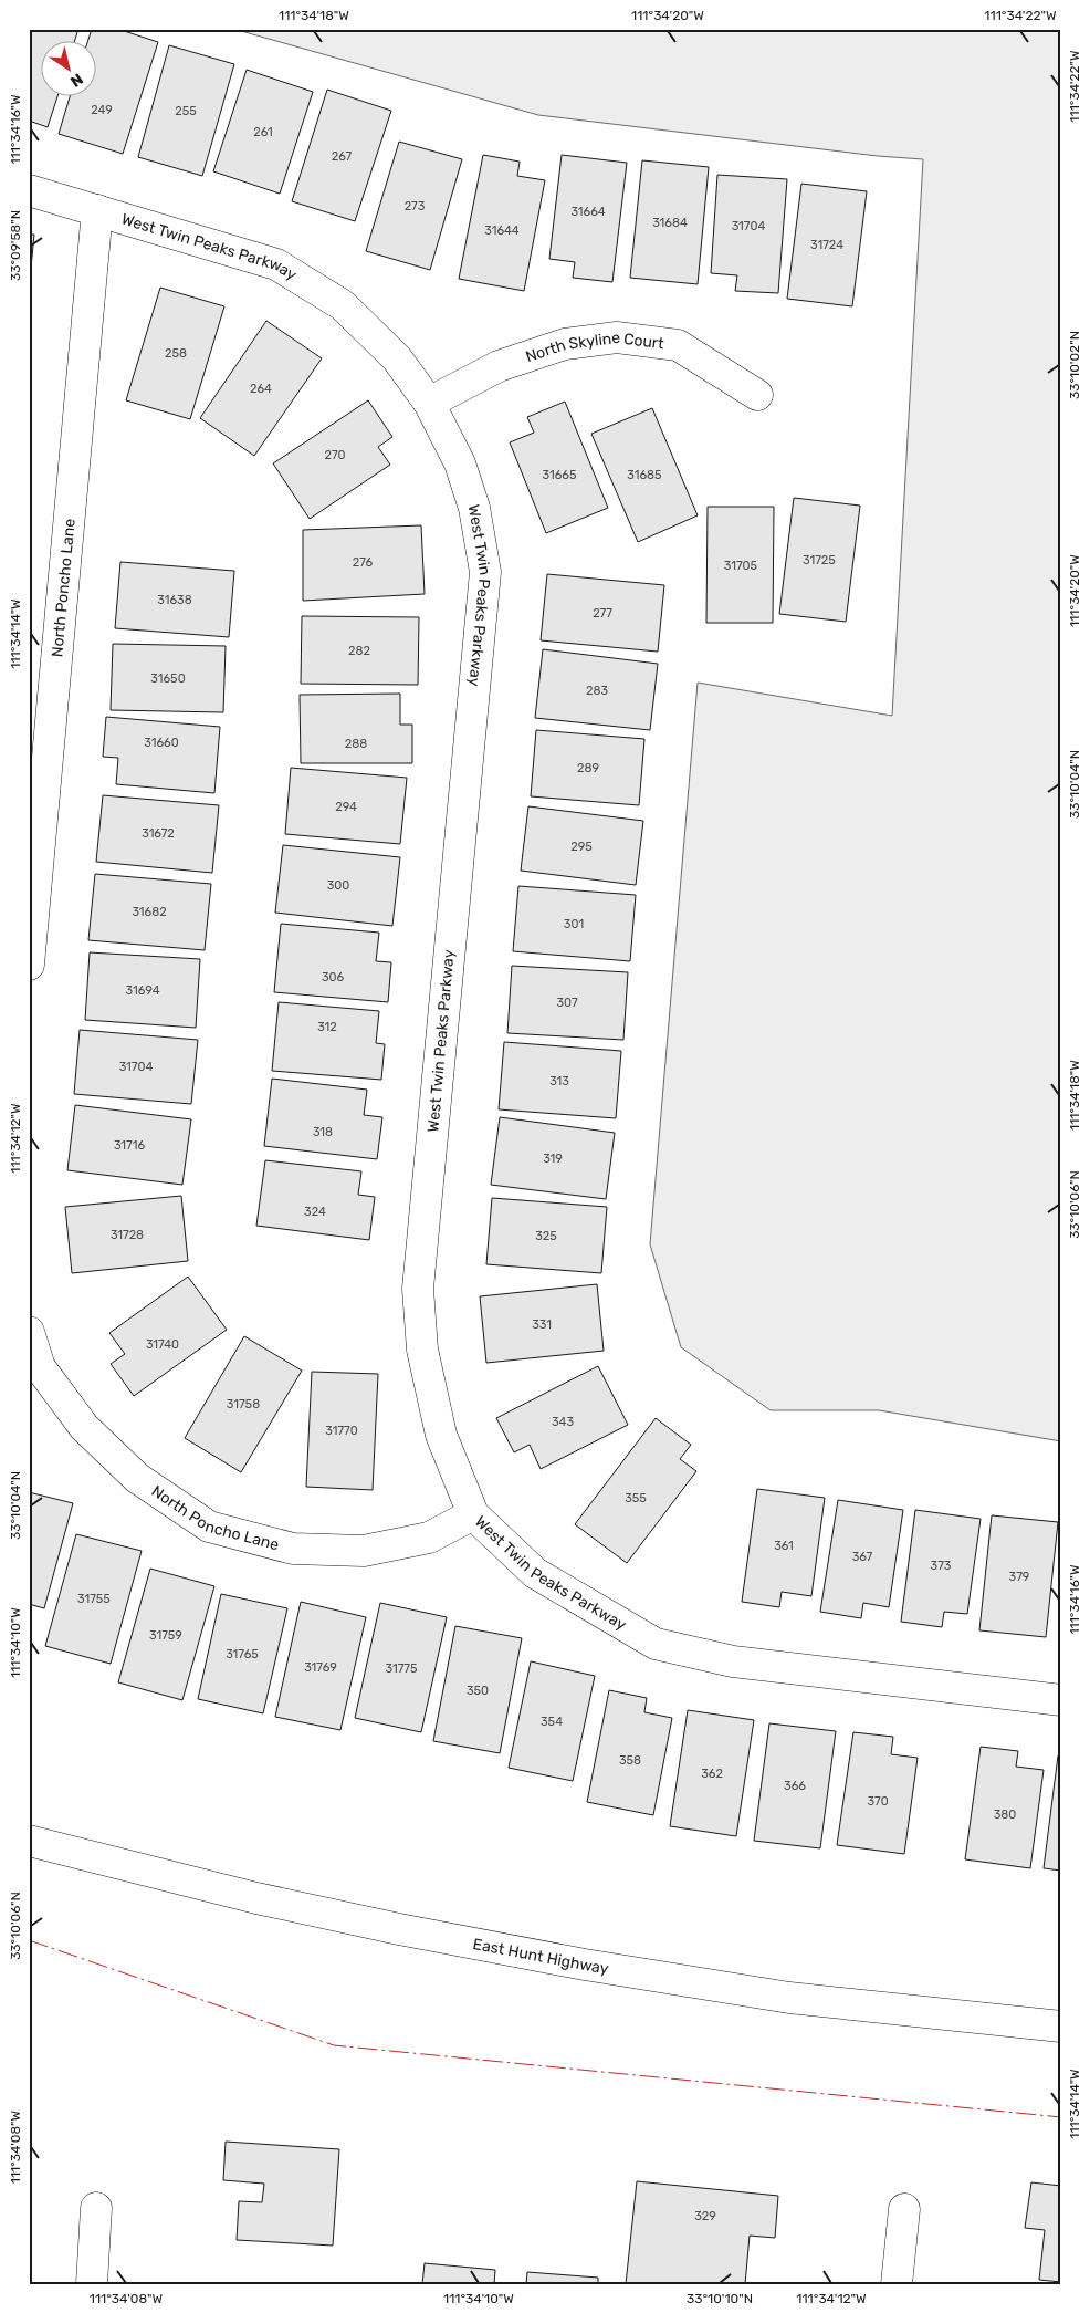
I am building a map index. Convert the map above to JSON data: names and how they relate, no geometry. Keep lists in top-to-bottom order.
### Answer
{
  "streets": {
    "street": [
      "West Twin Peaks Parkway",
      "North Skyline Court",
      "North Poncho Lane",
      "East Hunt Highway"
    ]
  },
  "crossings": [
    ["West Twin Peaks Parkway", "North Skyline Court"],
    ["West Twin Peaks Parkway", "North Poncho Lane"]
  ],
  "house_numbers": [
    "249",
    "255",
    "261",
    "267",
    "273",
    "31664",
    "31684",
    "31704",
    "31644",
    "31724",
    "258",
    "264",
    "270",
    "31665",
    "31685",
    "31725",
    "276",
    "31705",
    "31638",
    "277",
    "282",
    "31650",
    "283",
    "31660",
    "288",
    "289",
    "294",
    "31672",
    "295",
    "300",
    "31682",
    "301",
    "306",
    "31694",
    "307",
    "312",
    "31704",
    "313",
    "318",
    "31716",
    "319",
    "324",
    "31728",
    "325",
    "331",
    "31740",
    "31758",
    "343",
    "31770",
    "355",
    "361",
    "367",
    "373",
    "379",
    "31755",
    "31759",
    "31765",
    "31769",
    "31775",
    "350",
    "354",
    "358",
    "362",
    "366",
    "370",
    "380",
    "329"
  ],
  "north": "bottom right",
  "coordinates": [
    "111°34'18\"W",
    "111°34'20\"W",
    "111°34'22\"W",
    "111°34'16\"W",
    "33°09'58\"N",
    "33°10'02\"N",
    "111°34'14\"W",
    "33°10'04\"N",
    "111°34'12\"W",
    "33°10'06\"N",
    "111°34'10\"W",
    "111°34'08\"W",
    "33°10'10\"N"
  ]
}
